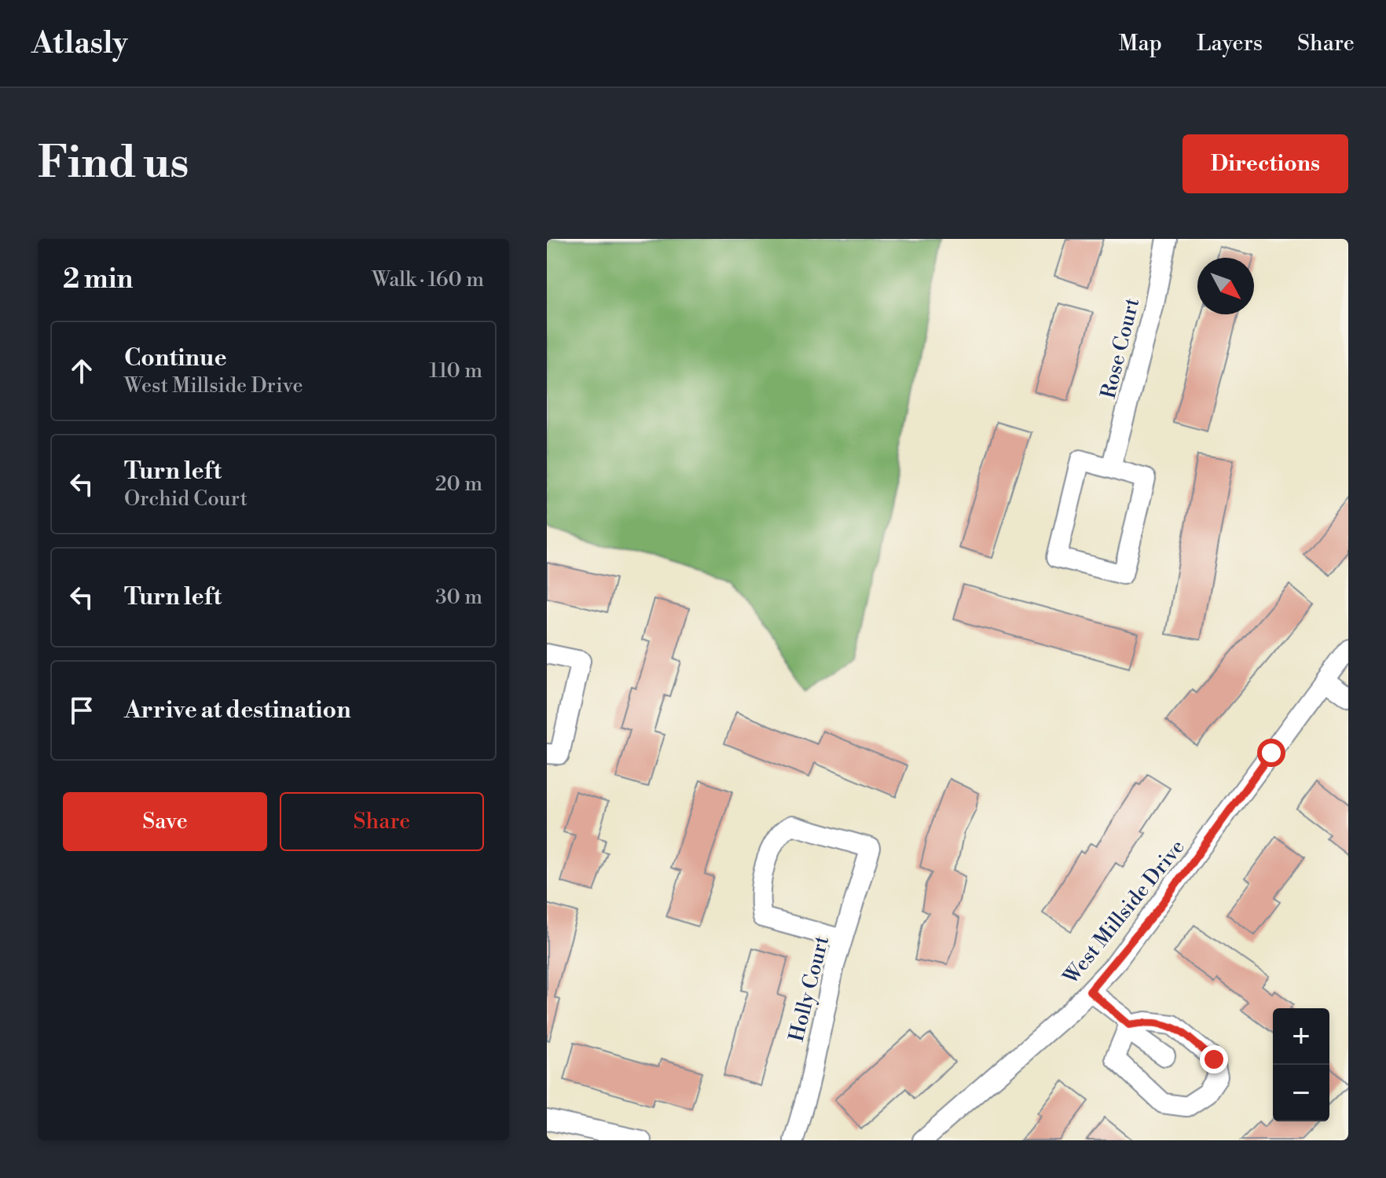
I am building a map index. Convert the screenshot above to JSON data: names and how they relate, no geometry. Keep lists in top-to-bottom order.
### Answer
{
  "streets": {
    "street": ["Rose Court", "West Millside Drive", "Holly Court"]
  },
  "north": "bottom right",
  "page": {
    "header": "Atlasly",
    "nav": ["Map", "Layers", "Share"],
    "buttons": [
      "Directions",
      ["Save", "Share"]
    ],
    "title": "Find us",
    "heading": ["2 min", "Walk · 160 m"],
    "list": [
      ["Continue", "West Millside Drive", "110 m"],
      ["Turn left", "Orchid Court", "20 m"],
      ["Turn left", "30 m"],
      "Arrive at destination"
    ],
    "map_buttons": ["+", "−"]
  }
}
